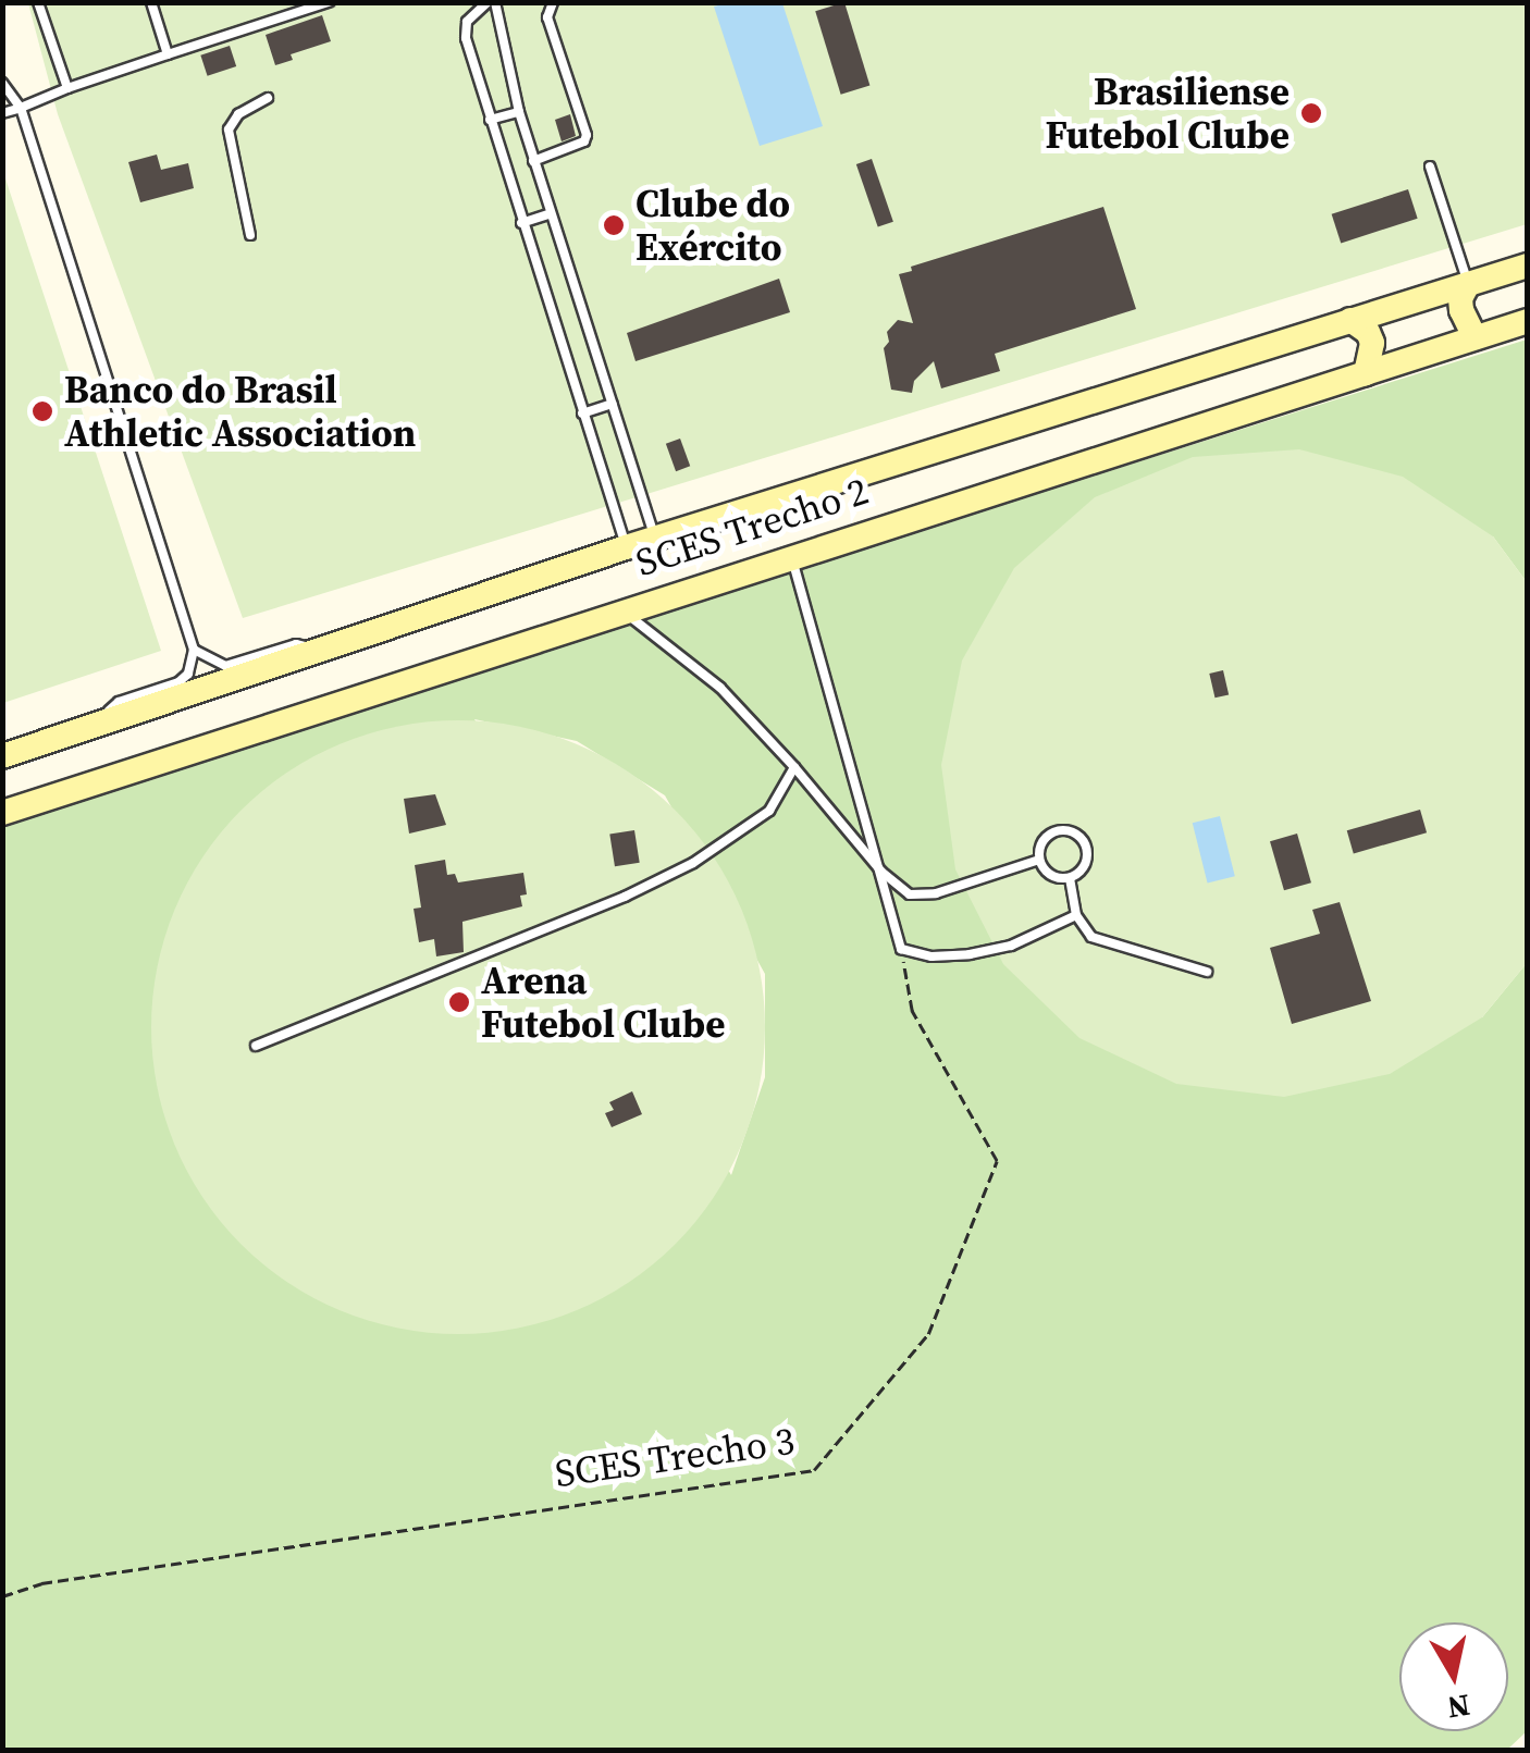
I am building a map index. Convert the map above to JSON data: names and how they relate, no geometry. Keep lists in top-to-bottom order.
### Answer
{
  "streets": {
    "main road": ["SCES Trecho 2"],
    "path": ["SCES Trecho 3"]
  },
  "places": [
    "Brasiliense Futebol Clube",
    "Clube do Exército",
    "Banco do Brasil Athletic Association",
    "Arena Futebol Clube"
  ],
  "north": "bottom"
}
